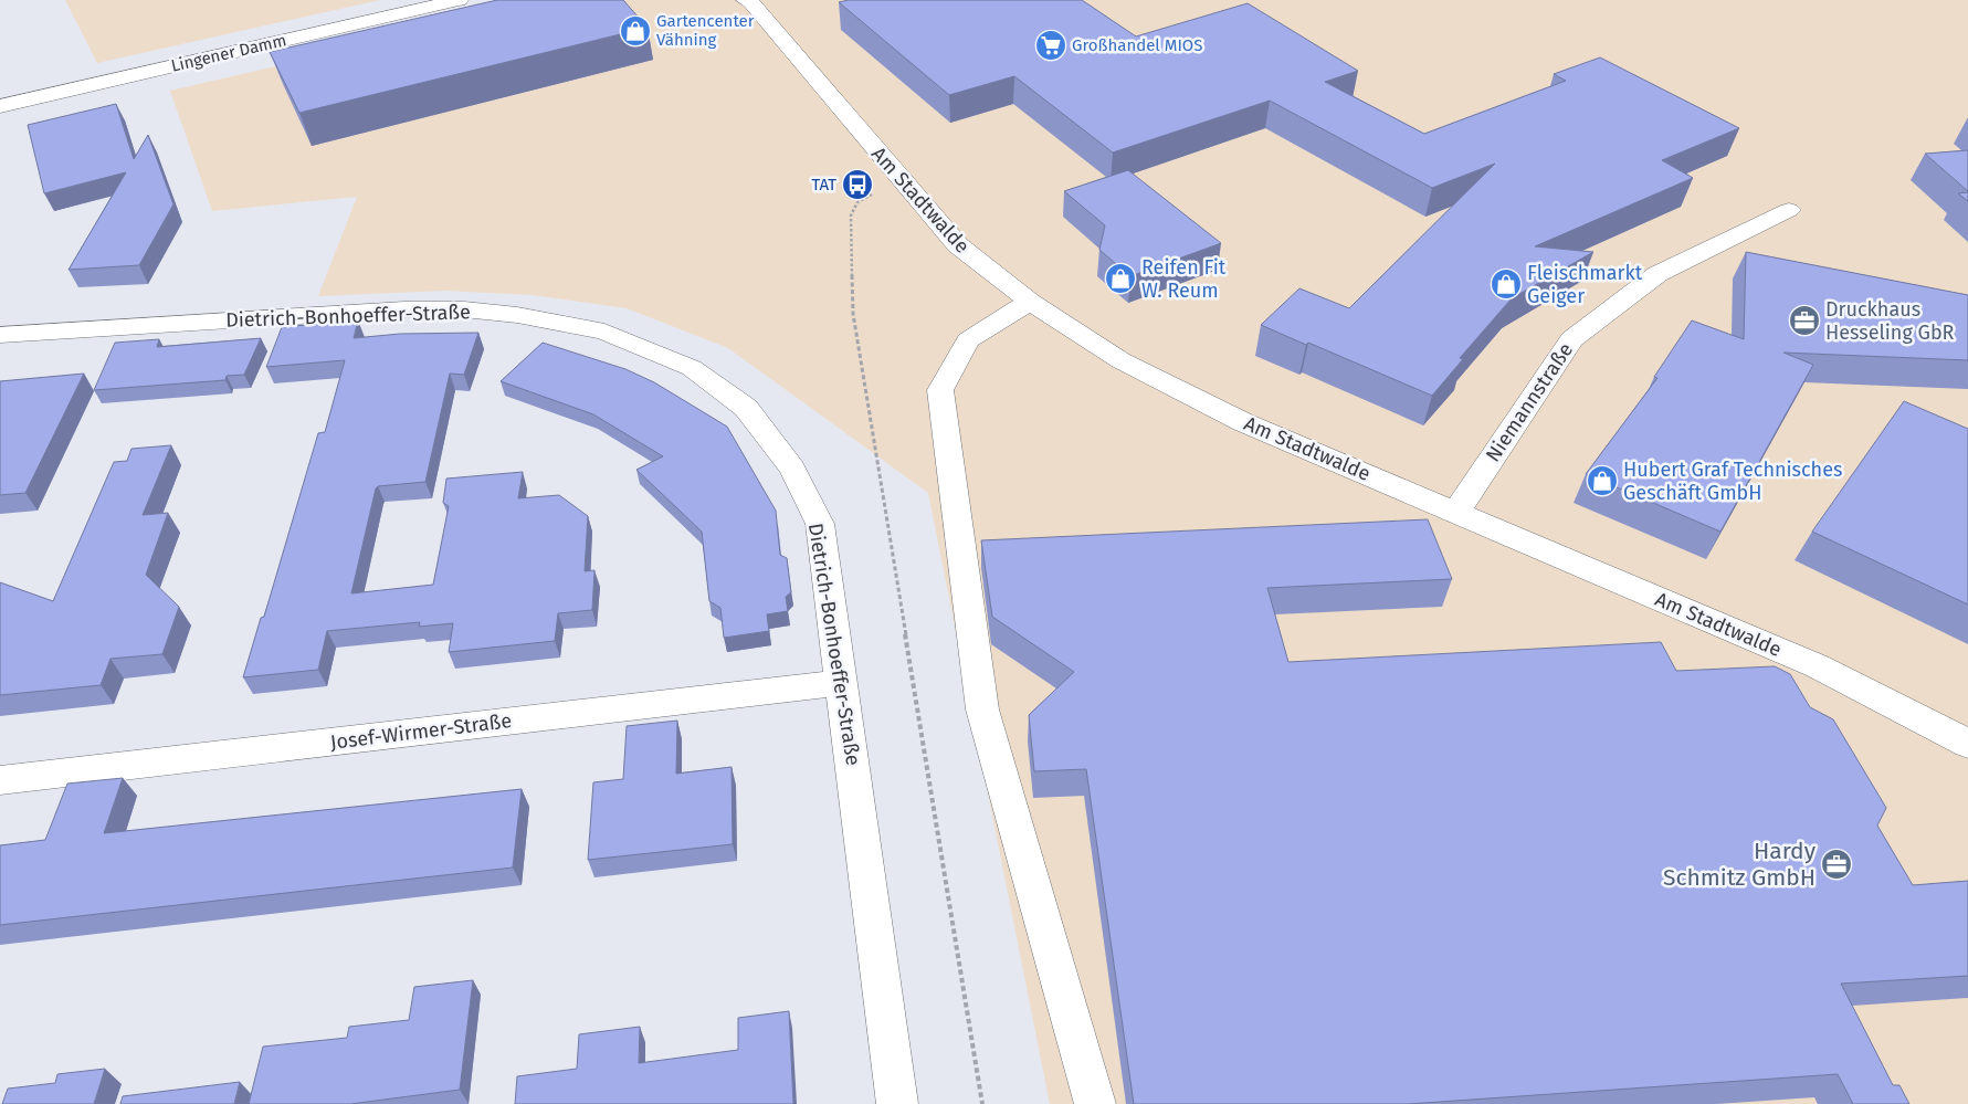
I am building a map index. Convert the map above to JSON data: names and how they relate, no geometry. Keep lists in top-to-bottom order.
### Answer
{
  "streets": {
    "street": [
      "Lingener Damm",
      "Am Stadtwalde",
      "Dietrich-Bonhoeffer-Straße",
      "Niemannstraße",
      "Josef-Wirmer-Straße"
    ]
  },
  "crossings": [
    ["Am Stadtwalde", "Niemannstraße"],
    ["Dietrich-Bonhoeffer-Straße", "Josef-Wirmer-Straße"]
  ],
  "places": {
    "shop": [
      "Gartencenter Vähning",
      "Reifen Fit W. Reum",
      "Fleischmarkt Geiger",
      "Hubert Graf Technisches Geschäft GmbH"
    ],
    "supermarket": ["Großhandel MIOS"],
    "bus stop": ["TAT"],
    "office": ["Druckhaus Hesseling GbR", "Hardy Schmitz GmbH"]
  }
}
